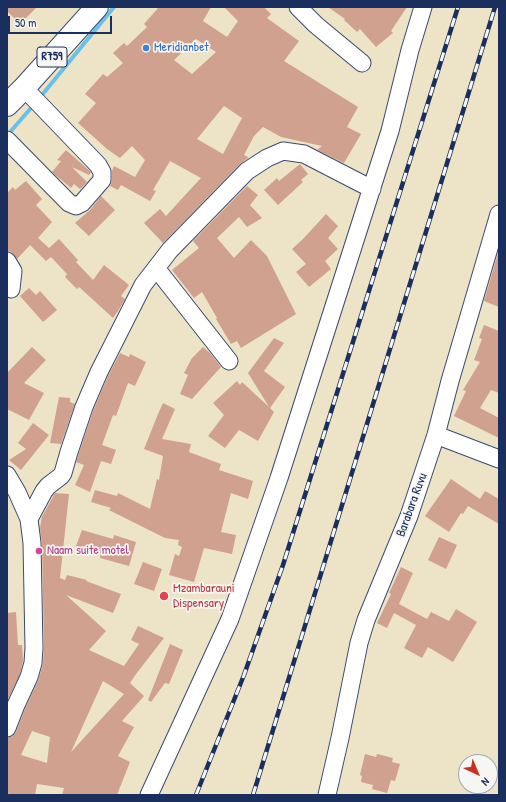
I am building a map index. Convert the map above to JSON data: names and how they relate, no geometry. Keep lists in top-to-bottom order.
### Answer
{
  "streets": {
    "main road": ["R759"],
    "street": ["Barabara Ruvu"]
  },
  "places": ["Meridianbet", "Naam suite motel", "Mzambarauni Dispensary"],
  "scale_bar": "50 m",
  "north": "bottom right"
}
